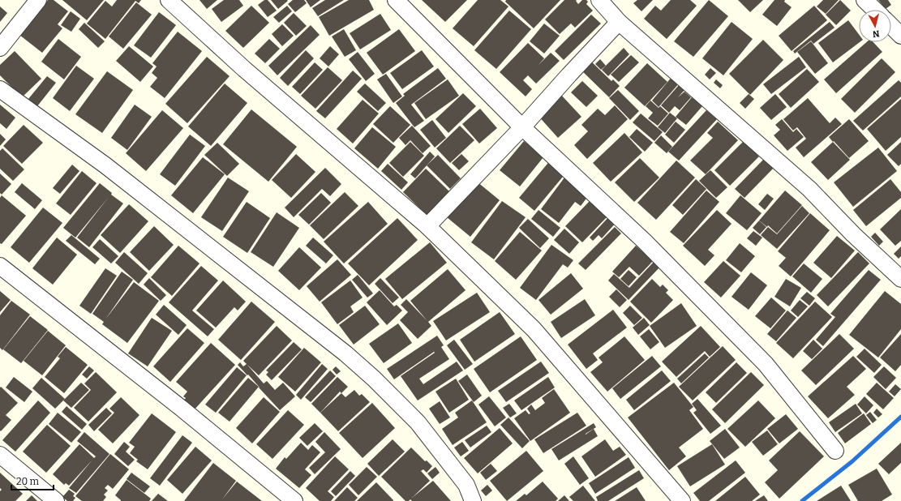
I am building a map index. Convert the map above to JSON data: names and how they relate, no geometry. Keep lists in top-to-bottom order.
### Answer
{
  "scale_bar": "20 m",
  "north": "bottom"
}
